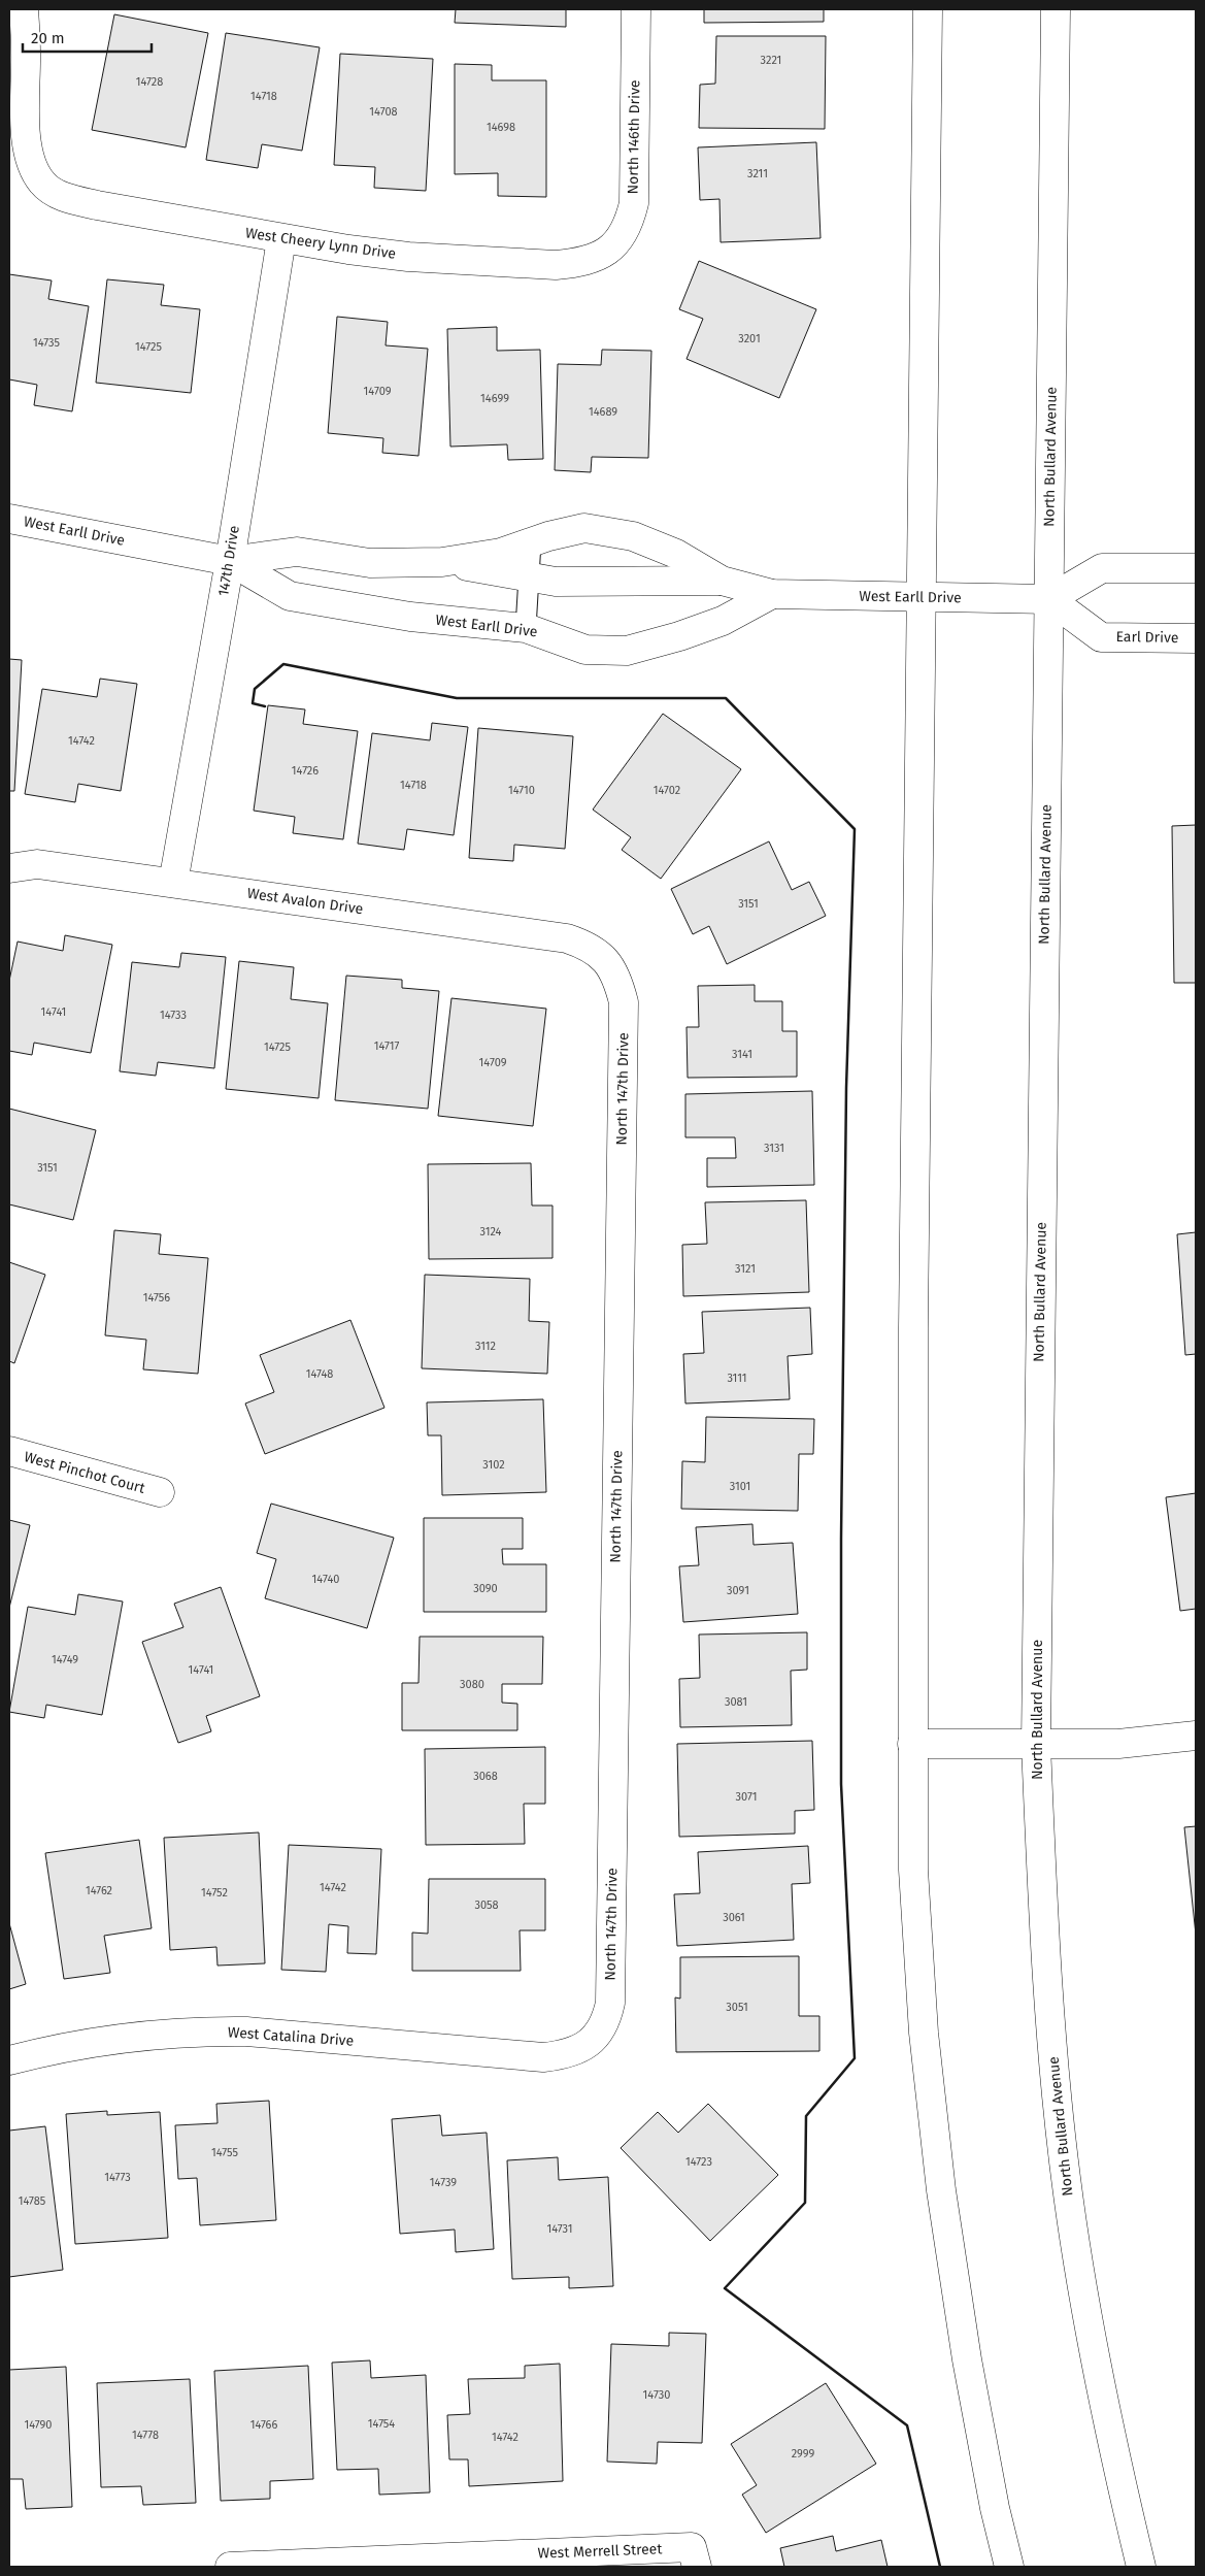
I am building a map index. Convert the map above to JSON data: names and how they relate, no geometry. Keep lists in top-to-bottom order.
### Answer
{
  "streets": {
    "street": [
      "North 146th Drive",
      "West Cheery Lynn Drive",
      "North Bullard Avenue",
      "West Earll Drive",
      "147th Drive",
      "Earl Drive",
      "West Avalon Drive",
      "North 147th Drive",
      "West Pinchot Court",
      "West Catalina Drive",
      "West Merrell Street"
    ]
  },
  "crossings": [
    ["North 146th Drive", "West Cheery Lynn Drive"],
    ["West Cheery Lynn Drive", "147th Drive"],
    ["North Bullard Avenue", "West Earll Drive"],
    ["North Bullard Avenue", "Earl Drive"],
    ["West Earll Drive", "147th Drive"],
    ["West Earll Drive", "Earl Drive"],
    ["147th Drive", "West Avalon Drive"],
    ["West Avalon Drive", "North 147th Drive"],
    ["North 147th Drive", "West Catalina Drive"]
  ],
  "house_numbers": [
    "3221",
    "14728",
    "14718",
    "14708",
    "14698",
    "3211",
    "3201",
    "14735",
    "14725",
    "14709",
    "14699",
    "14689",
    "14742",
    "14726",
    "14718",
    "14710",
    "14702",
    "3151",
    "14741",
    "14733",
    "14717",
    "14725",
    "3141",
    "14709",
    "3131",
    "3151",
    "3124",
    "3121",
    "14756",
    "3112",
    "14748",
    "3111",
    "3102",
    "3101",
    "14740",
    "3090",
    "3091",
    "14749",
    "14741",
    "3080",
    "3081",
    "3068",
    "3071",
    "14742",
    "14762",
    "14752",
    "3058",
    "3061",
    "3051",
    "14755",
    "14723",
    "14773",
    "14739",
    "14785",
    "14731",
    "14730",
    "14754",
    "14790",
    "14766",
    "14778",
    "14742",
    "2999"
  ],
  "scale_bar": "20 m"
}
